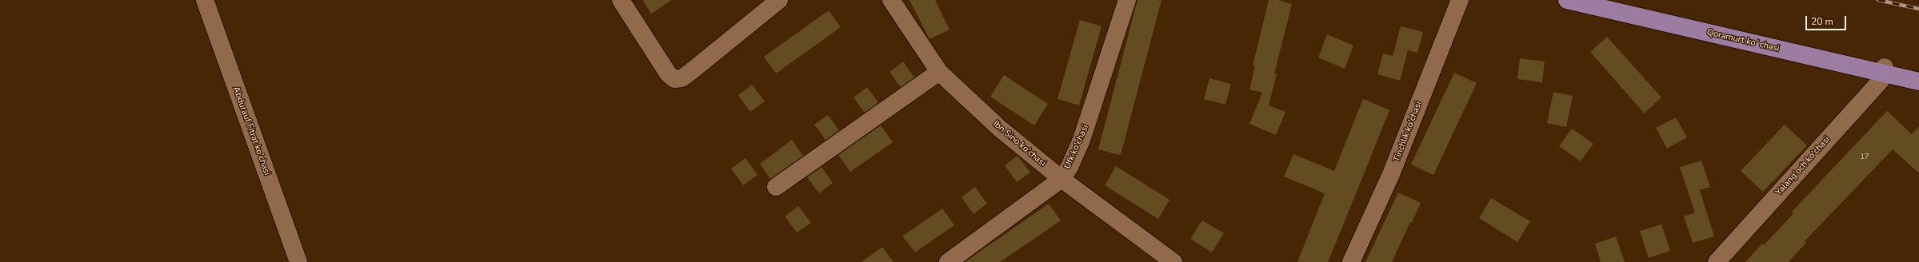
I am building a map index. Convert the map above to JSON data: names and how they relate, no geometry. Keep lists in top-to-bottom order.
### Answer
{
  "streets": {
    "main road": ["Qoramurt koʻchasi"],
    "street": [
      "Abdurauf Fitrat ko'chasi",
      "Tinchlik ko'chasi",
      "Ibn Sino ko'chasi",
      "Ufk ko'chasi",
      "Yalang'och ko'chasi"
    ]
  },
  "crossings": [
    ["Qoramurt koʻchasi", "Yalang'och ko'chasi"],
    ["Ibn Sino ko'chasi", "Ufk ko'chasi"]
  ],
  "house_numbers": ["17"],
  "scale_bar": "20 m"
}
